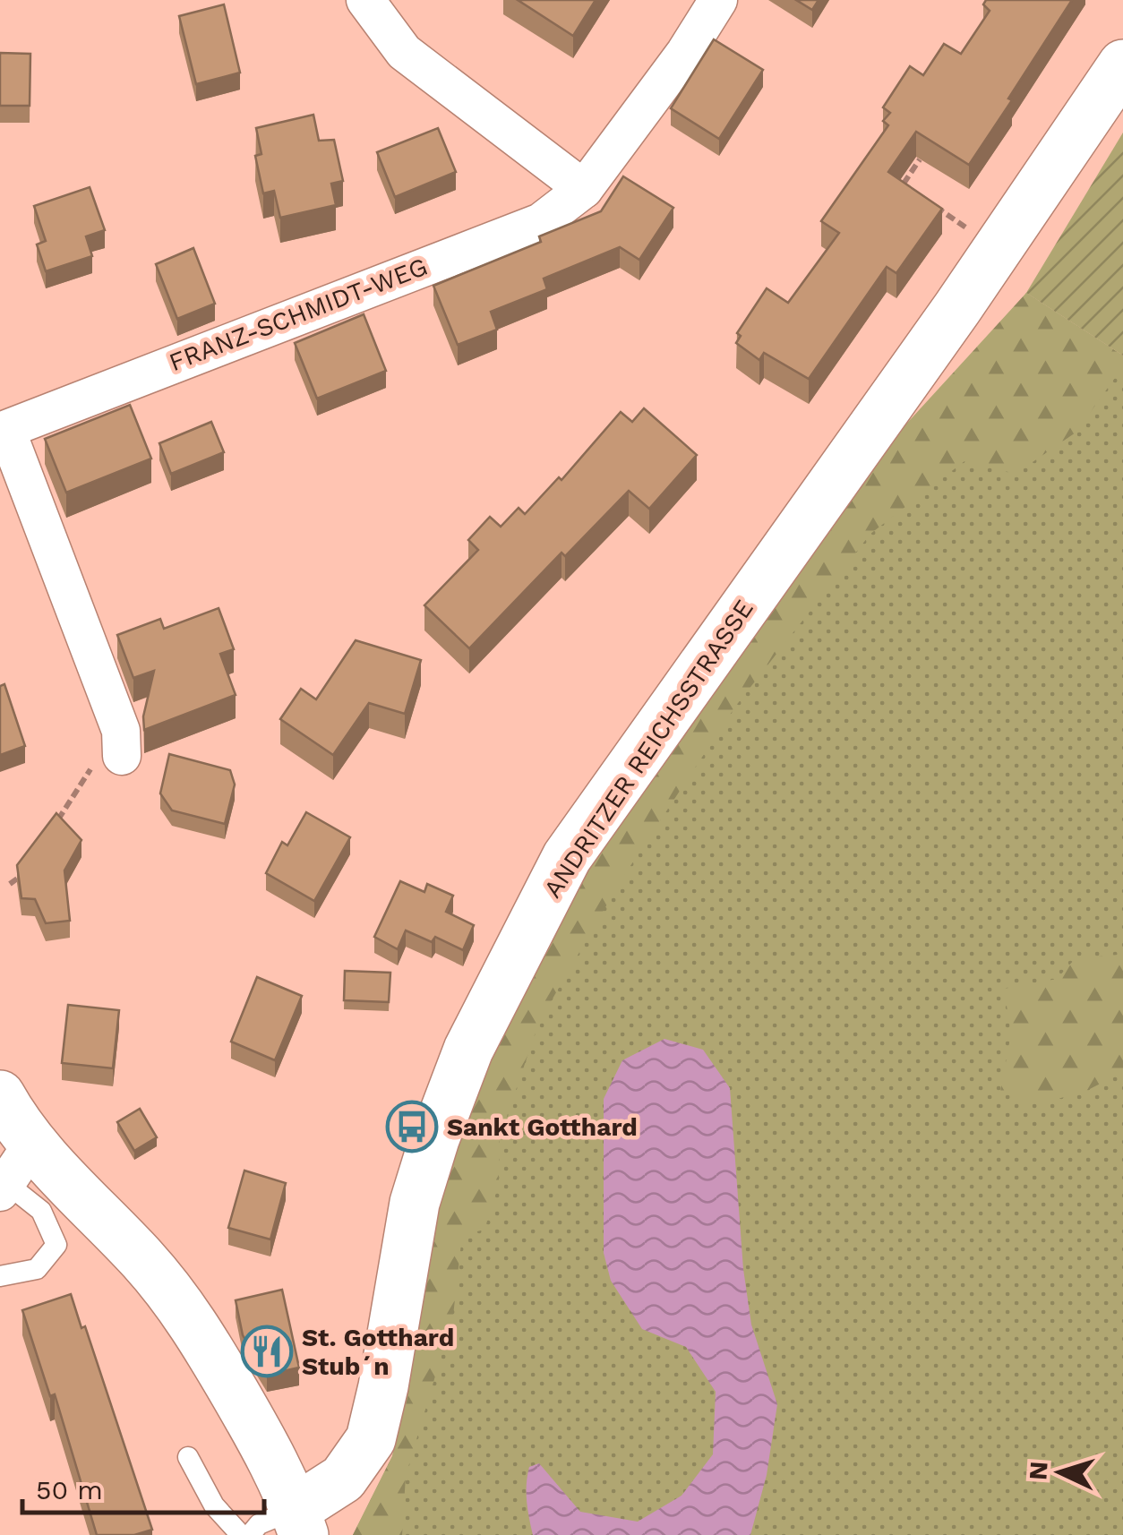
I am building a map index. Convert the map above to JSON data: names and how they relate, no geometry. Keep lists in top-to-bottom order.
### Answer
{
  "streets": {
    "street": ["FRANZ-SCHMIDT-WEG", "ANDRITZER REICHSSTRASSE"]
  },
  "places": {
    "bus stop": ["Sankt Gotthard"],
    "restaurant": ["St. Gotthard Stub´n"]
  },
  "scale_bar": "50 m",
  "north": "left"
}
